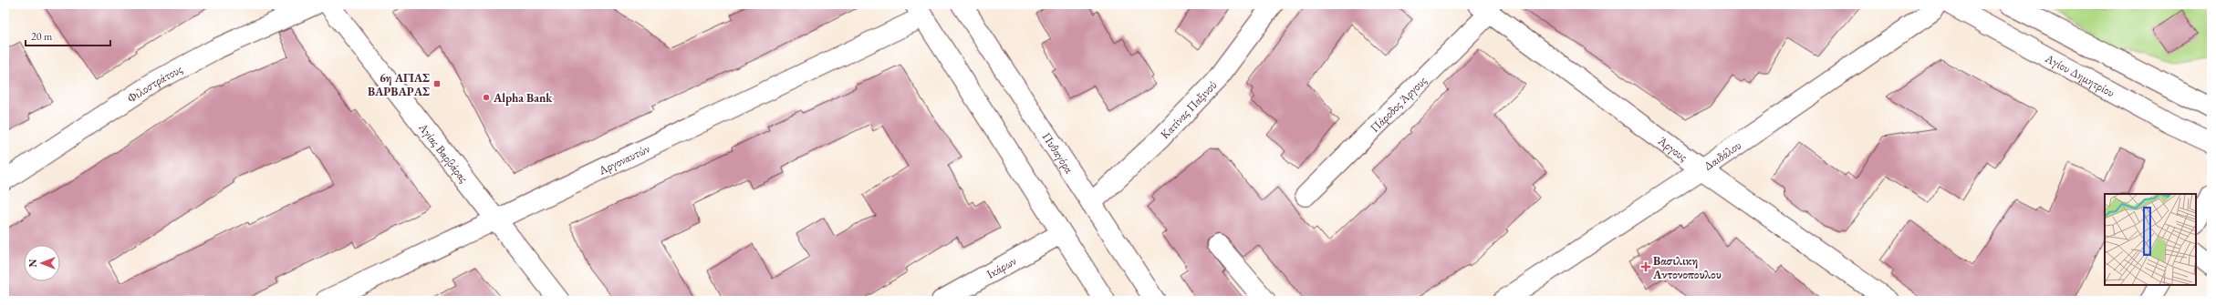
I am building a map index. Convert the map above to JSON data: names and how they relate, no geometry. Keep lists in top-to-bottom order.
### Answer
{
  "streets": {
    "street": [
      "Αγίου Δημητρίου",
      "Φιλοστράτους",
      "Πάροδος Άργους",
      "Κατίνας Παξινού",
      "Άργους",
      "Αγίας Βαρβάρας",
      "Πυθαγόρα",
      "Δαιδάλου",
      "Αργοναυτών",
      "Ικάρων"
    ]
  },
  "crossings": [
    ["Πάροδος Άργους", "Άργους"],
    ["Κατίνας Παξινού", "Πυθαγόρα"],
    ["Άργους", "Δαιδάλου"],
    ["Αγίας Βαρβάρας", "Αργοναυτών"]
  ],
  "places": {
    "transit": ["6η ΑΓΙΑΣ ΒΑΡΒΑΡΑΣ"],
    "other": ["Alpha Bank"],
    "health": ["Βασιλικη Αντονοπουλου"]
  },
  "scale_bar": "20 m",
  "north": "left"
}
